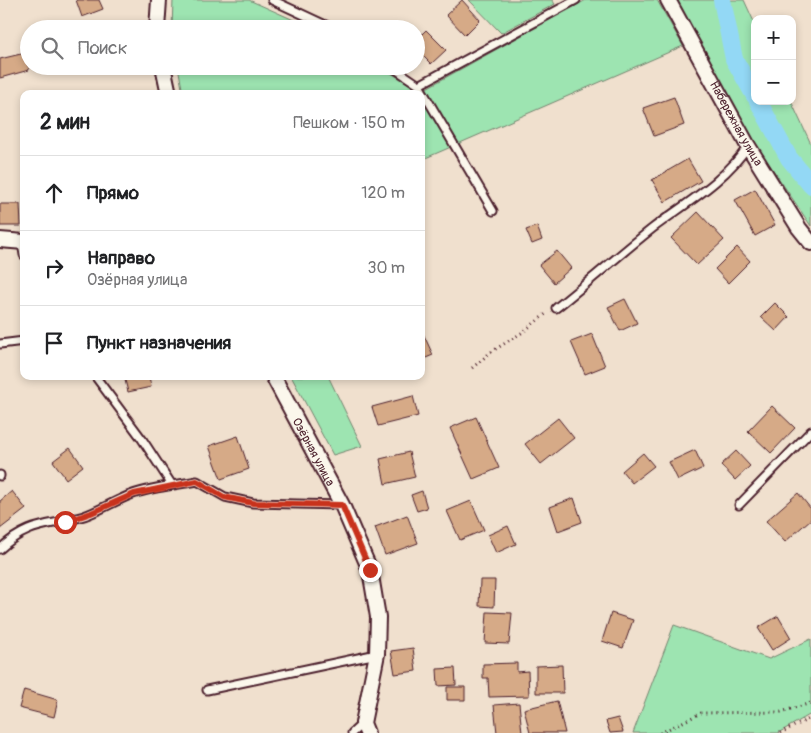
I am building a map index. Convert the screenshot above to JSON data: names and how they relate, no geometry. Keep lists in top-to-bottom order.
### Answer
{
  "streets": {
    "street": ["Набережная улица", "Озёрная улица"]
  },
  "page": {
    "map_buttons": ["+", "−"],
    "search": "Поиск",
    "heading": ["2 мин", "Пешком · 150 m"],
    "list": [
      ["Прямо", "120 m"],
      ["Направо", "Озёрная улица", "30 m"],
      "Пункт назначения"
    ]
  }
}
